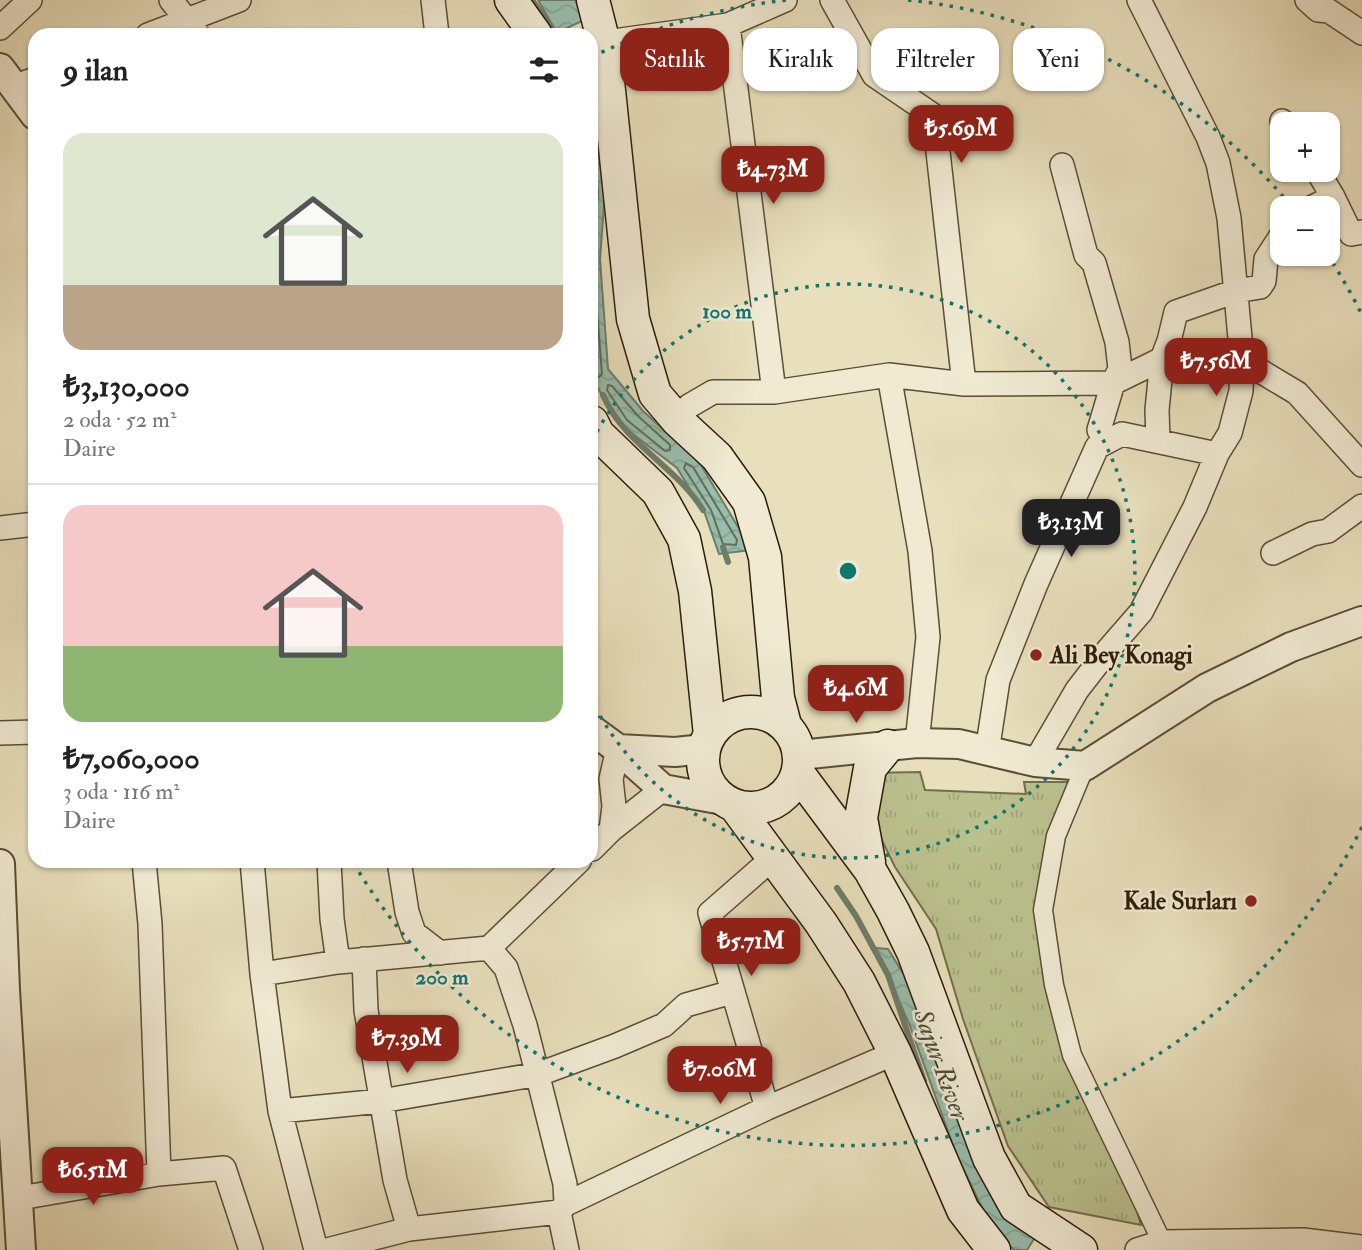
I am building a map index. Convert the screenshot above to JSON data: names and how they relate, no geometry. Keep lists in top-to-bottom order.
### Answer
{
  "water": ["Sajur River"],
  "places": ["Ali Bey Konagi", "Kale Surları"],
  "page": {
    "chip": [
      "Satılık",
      "Kiralık",
      "Filtreler",
      "Yeni"
    ],
    "heading": "9 ilan",
    "price": [
      "₺5.69M",
      "₺4.73M",
      "₺7.56M",
      "₺3.13M",
      "₺4.6M",
      "₺5.71M",
      "₺7.39M",
      "₺7.06M",
      "₺6.51M"
    ],
    "map_buttons": ["+", "−"],
    "list": [
      {
        "name": "₺3,130,000",
        "note": "2 oda · 52 m² · Daire"
      },
      {
        "name": "₺7,060,000",
        "note": "3 oda · 116 m² · Daire"
      }
    ]
  },
  "rings": ["100 m", "200 m"]
}
